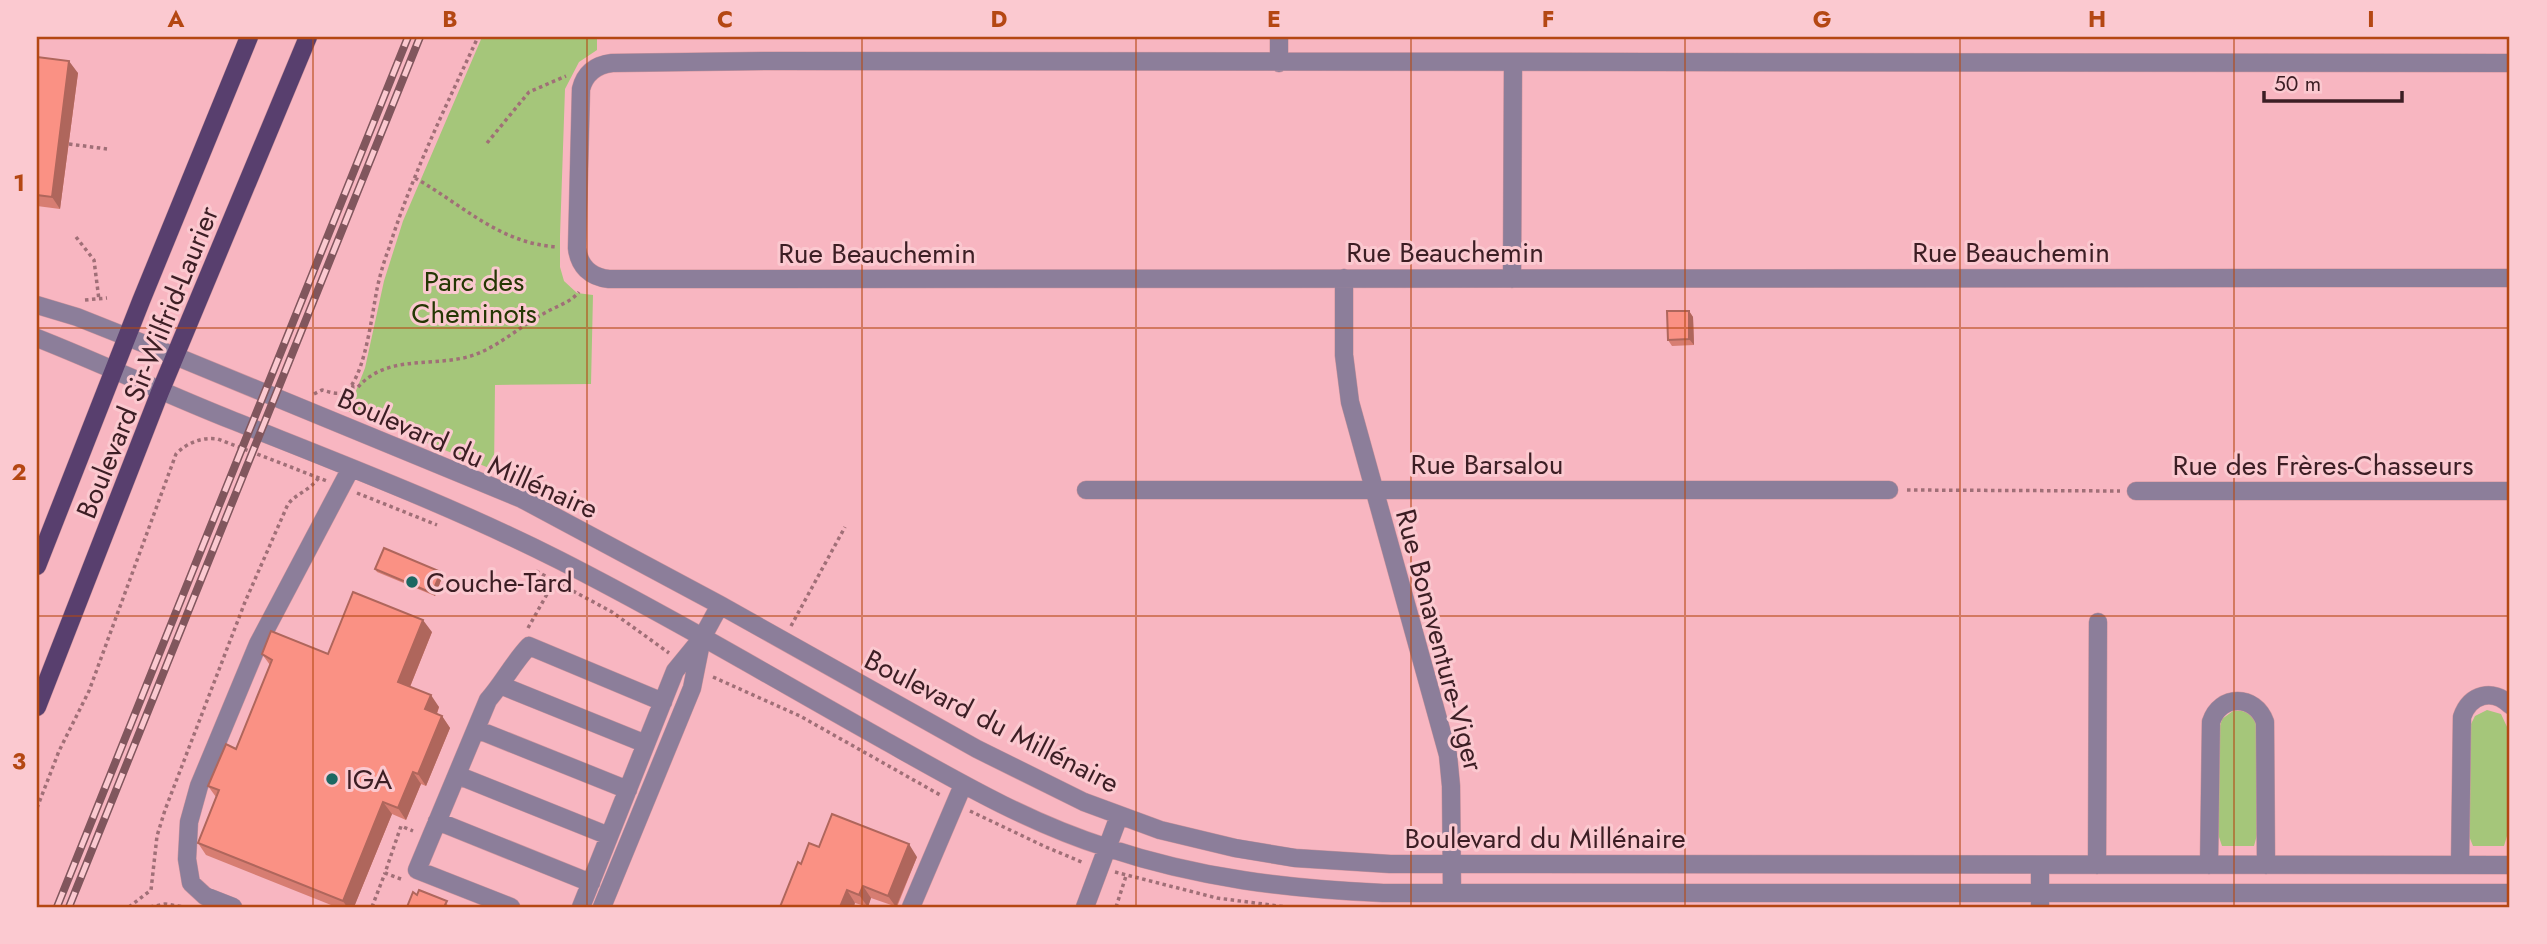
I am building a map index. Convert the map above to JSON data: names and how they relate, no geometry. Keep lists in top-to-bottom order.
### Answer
{
  "streets": {
    "main road": ["Boulevard Sir-Wilfrid-Laurier"],
    "street": [
      "Rue Beauchemin",
      "Boulevard du Millénaire",
      "Rue Barsalou",
      "Rue des Frères-Chasseurs",
      "Rue Bonaventure-Viger"
    ]
  },
  "crossings": [
    ["Rue Beauchemin", "Rue Bonaventure-Viger"],
    ["Boulevard Sir-Wilfrid-Laurier", "Boulevard du Millénaire"],
    ["Boulevard du Millénaire", "Rue Bonaventure-Viger"],
    ["Rue Barsalou", "Rue Bonaventure-Viger"]
  ],
  "parks": ["Parc des Cheminots"],
  "places": ["Couche-Tard", "IGA"],
  "scale_bar": "50 m",
  "grid": {
    "columns": [
      "A",
      "B",
      "C",
      "D",
      "E",
      "F",
      "G",
      "H",
      "I"
    ],
    "rows": ["1", "2", "3"]
  }
}
